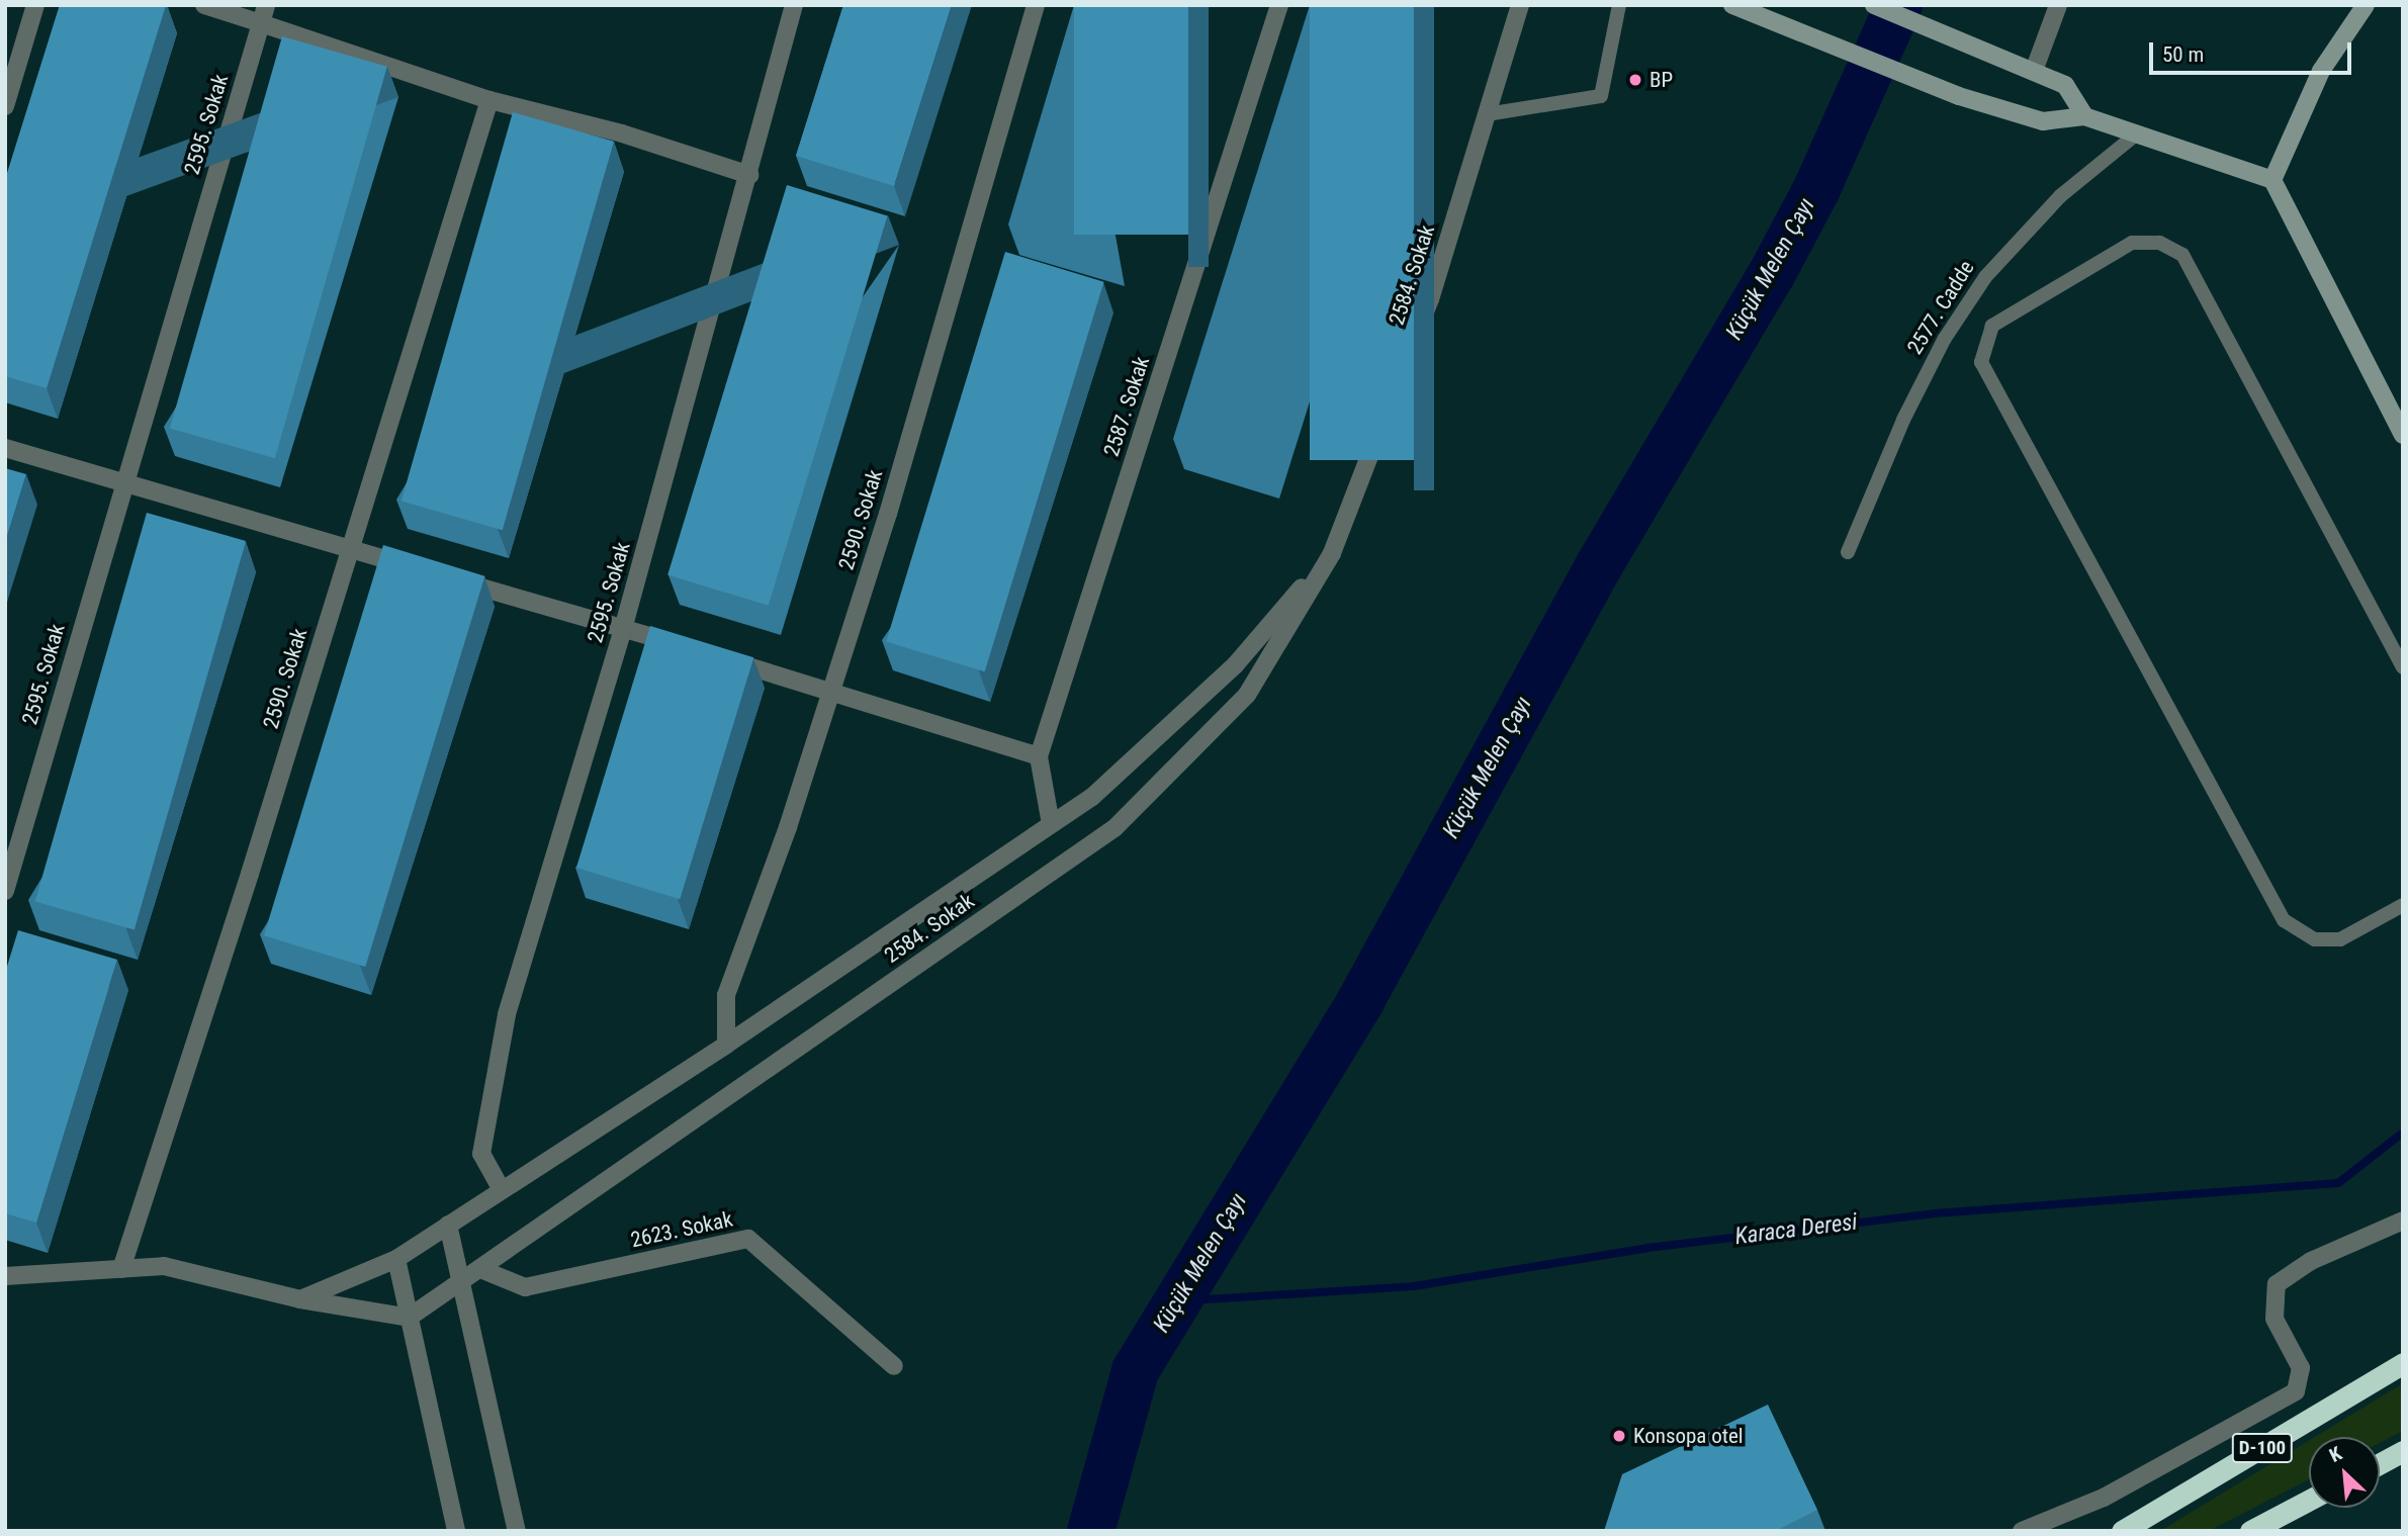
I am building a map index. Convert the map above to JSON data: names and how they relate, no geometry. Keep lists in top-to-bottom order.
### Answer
{
  "streets": {
    "highway": ["D-100"],
    "street": [
      "2595. Sokak",
      "2584. Sokak",
      "2587. Sokak",
      "2590. Sokak",
      "2623. Sokak"
    ],
    "lane": ["2577. Cadde"]
  },
  "crossings": [
    ["2595. Sokak", "2584. Sokak"],
    ["2584. Sokak", "2587. Sokak"],
    ["2584. Sokak", "2590. Sokak"],
    ["2584. Sokak", "2623. Sokak"]
  ],
  "water": ["Küçük Melen Çayı", "Karaca Deresi"],
  "places": ["BP", "Konsopa otel"],
  "scale_bar": "50 m",
  "north": "top left"
}
